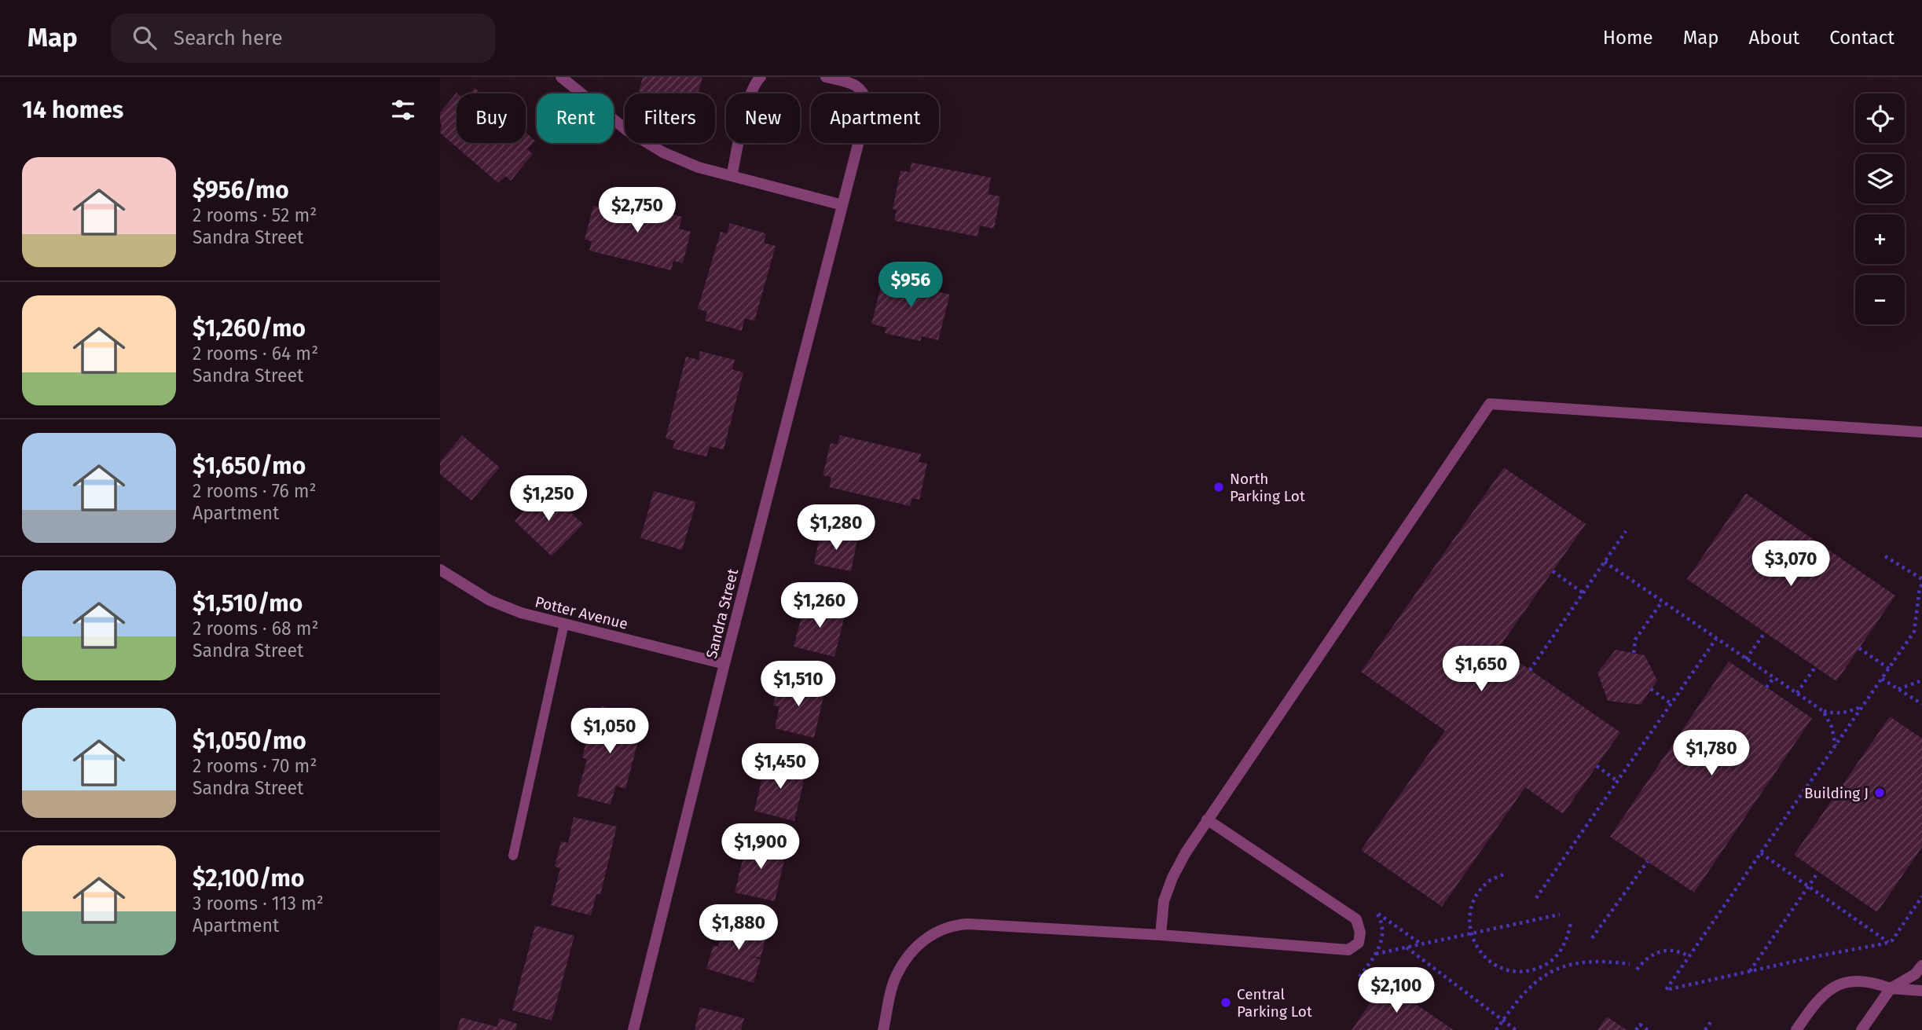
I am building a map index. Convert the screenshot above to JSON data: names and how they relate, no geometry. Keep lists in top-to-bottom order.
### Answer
{
  "streets": {
    "street": ["Potter Avenue", "Sandra Street"]
  },
  "crossings": [
    ["Potter Avenue", "Sandra Street"]
  ],
  "places": ["North Parking Lot", "Building J", "Central Parking Lot"],
  "page": {
    "header": "Map",
    "search": "Search here",
    "nav": [
      "Home",
      "Map",
      "About",
      "Contact"
    ],
    "heading": "14 homes",
    "map_buttons": ["+", "−"],
    "chip": [
      "Buy",
      "Rent",
      "Filters",
      "New",
      "Apartment"
    ],
    "list": [
      {
        "name": "$956/mo",
        "note": "2 rooms · 52 m² · Sandra Street"
      },
      {
        "name": "$1,260/mo",
        "note": "2 rooms · 64 m² · Sandra Street"
      },
      {
        "name": "$1,650/mo",
        "note": "2 rooms · 76 m² · Apartment"
      },
      {
        "name": "$1,510/mo",
        "note": "2 rooms · 68 m² · Sandra Street"
      },
      {
        "name": "$1,050/mo",
        "note": "2 rooms · 70 m² · Sandra Street"
      },
      {
        "name": "$2,100/mo",
        "note": "3 rooms · 113 m² · Apartment"
      }
    ],
    "price": [
      "$2,750",
      "$956",
      "$1,250",
      "$1,280",
      "$3,070",
      "$1,260",
      "$1,650",
      "$1,510",
      "$1,050",
      "$1,780",
      "$1,450",
      "$1,900",
      "$1,880",
      "$2,100"
    ]
  }
}
